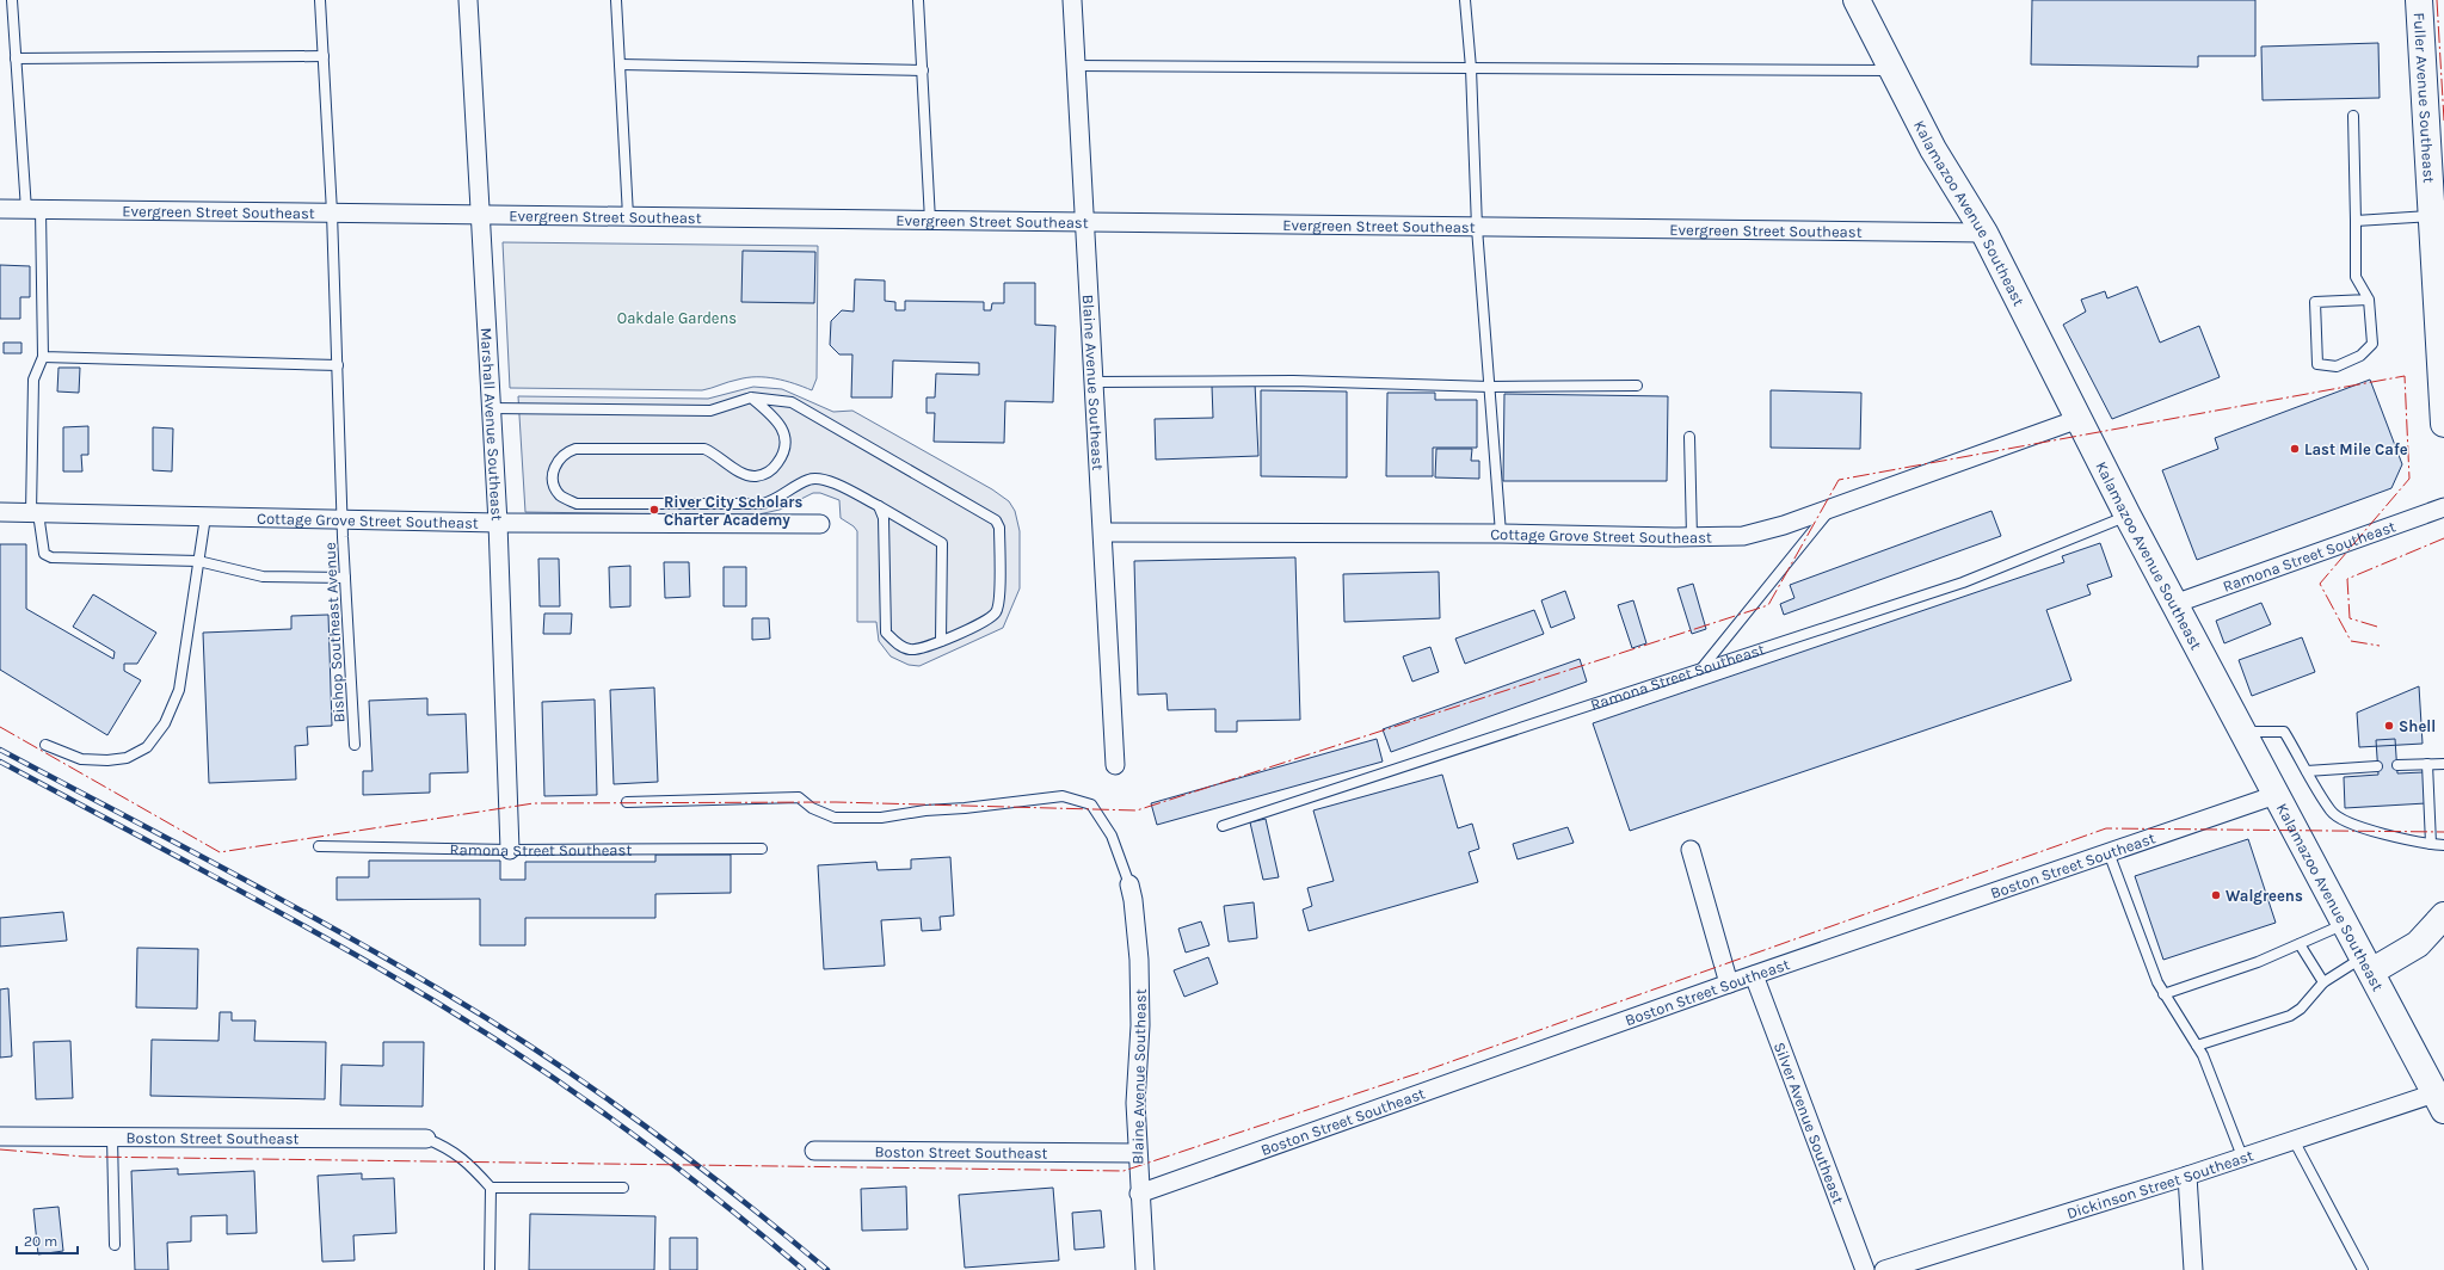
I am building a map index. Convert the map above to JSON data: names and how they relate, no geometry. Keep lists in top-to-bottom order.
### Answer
{
  "streets": {
    "main road": ["Fuller Avenue Southeast", "Kalamazoo Avenue Southeast"],
    "street": [
      "Evergreen Street Southeast",
      "Blaine Avenue Southeast",
      "Marshall Avenue Southeast",
      "Cottage Grove Street Southeast",
      "Ramona Street Southeast",
      "Boston Street Southeast",
      "Silver Avenue Southeast",
      "Dickinson Street Southeast"
    ],
    "lane": ["Bishop Southeast Avenue"]
  },
  "crossings": [
    ["Evergreen Street Southeast", "Kalamazoo Avenue Southeast"],
    ["Evergreen Street Southeast", "Blaine Avenue Southeast"],
    ["Evergreen Street Southeast", "Marshall Avenue Southeast"],
    ["Evergreen Street Southeast", "Bishop Southeast Avenue"],
    ["Kalamazoo Avenue Southeast", "Cottage Grove Street Southeast"],
    ["Kalamazoo Avenue Southeast", "Ramona Street Southeast"],
    ["Kalamazoo Avenue Southeast", "Boston Street Southeast"],
    ["Kalamazoo Avenue Southeast", "Dickinson Street Southeast"],
    ["Blaine Avenue Southeast", "Cottage Grove Street Southeast"],
    ["Blaine Avenue Southeast", "Boston Street Southeast"],
    ["Marshall Avenue Southeast", "Cottage Grove Street Southeast"],
    ["Marshall Avenue Southeast", "Ramona Street Southeast"],
    ["Cottage Grove Street Southeast", "Bishop Southeast Avenue"],
    ["Boston Street Southeast", "Silver Avenue Southeast"]
  ],
  "parks": ["Oakdale Gardens"],
  "places": [
    "Last Mile Cafe",
    "River City Scholars Charter Academy",
    "Shell",
    "Walgreens"
  ],
  "scale_bar": "20 m"
}
